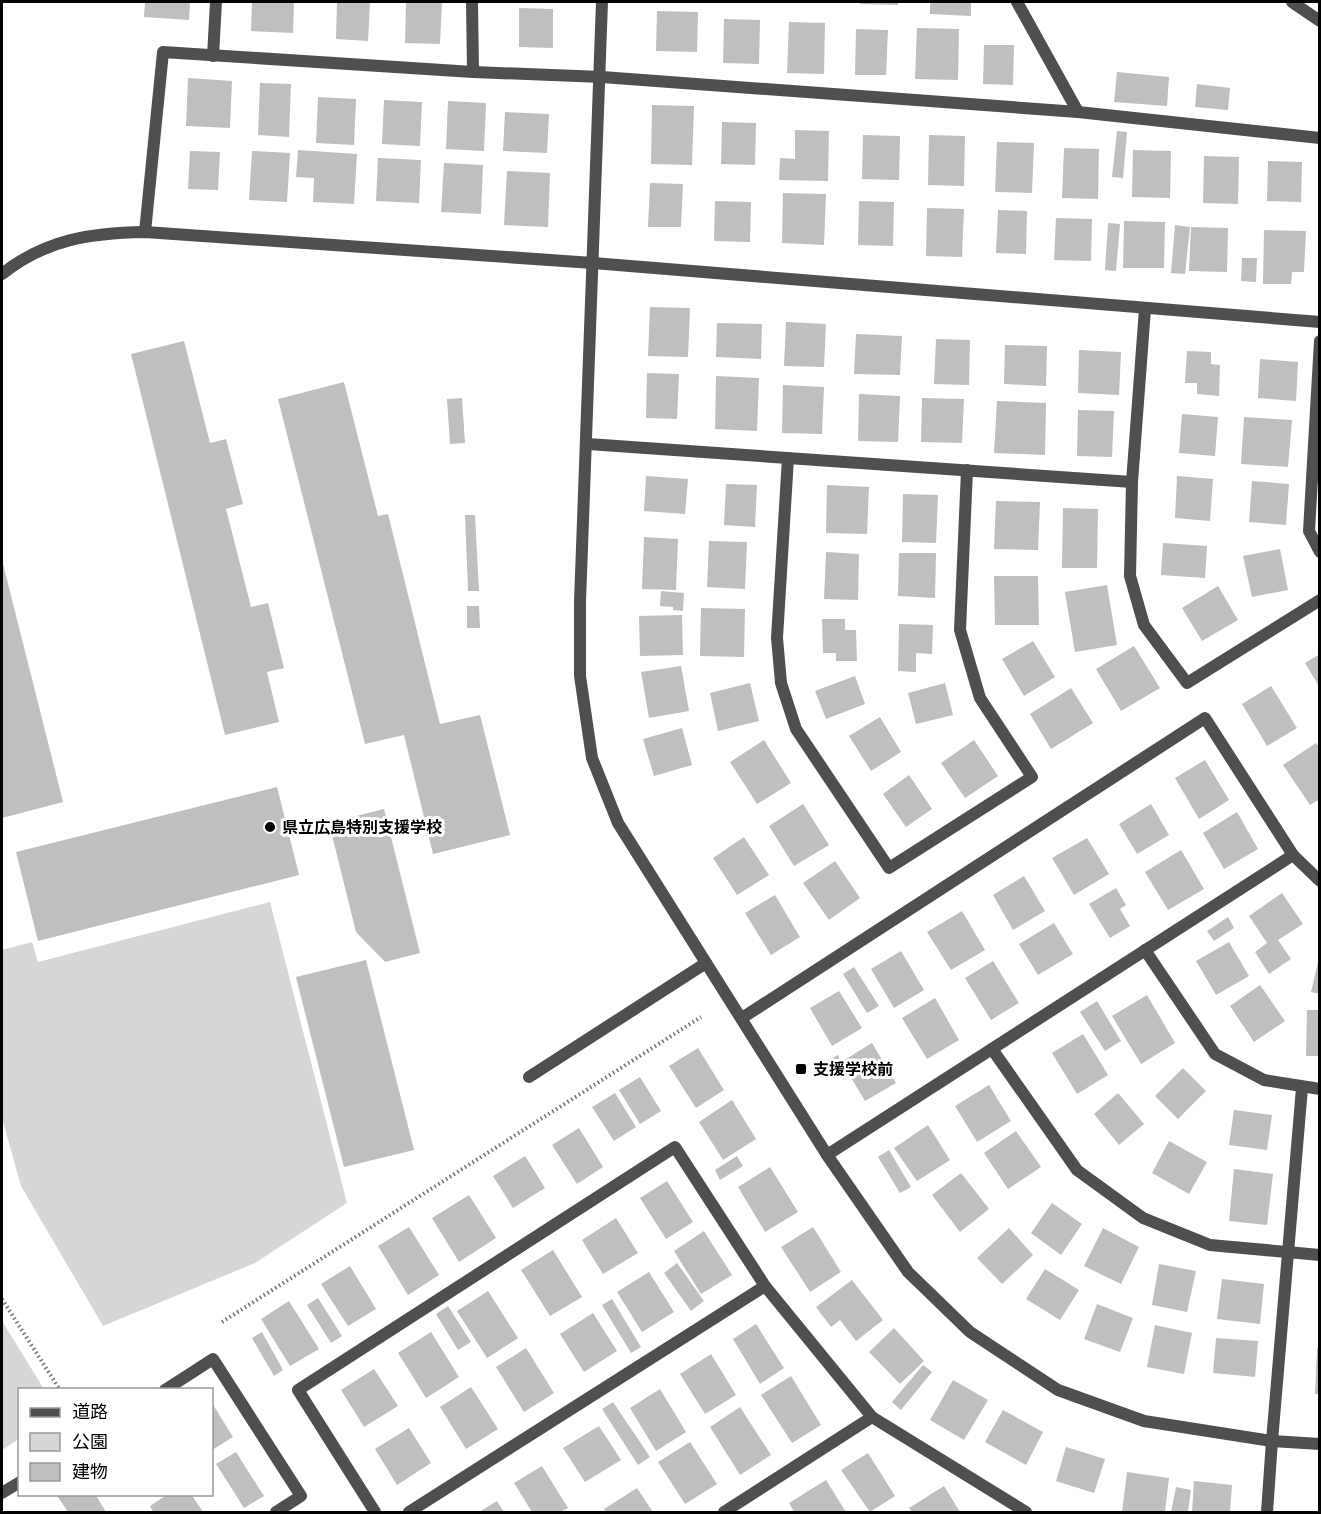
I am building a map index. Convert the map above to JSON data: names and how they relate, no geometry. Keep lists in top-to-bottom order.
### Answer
{
  "places": {
    "other": ["県立広島特別支援学校"],
    "transit": ["支援学校前"]
  },
  "legend": ["道路", "公園", "建物"]
}
